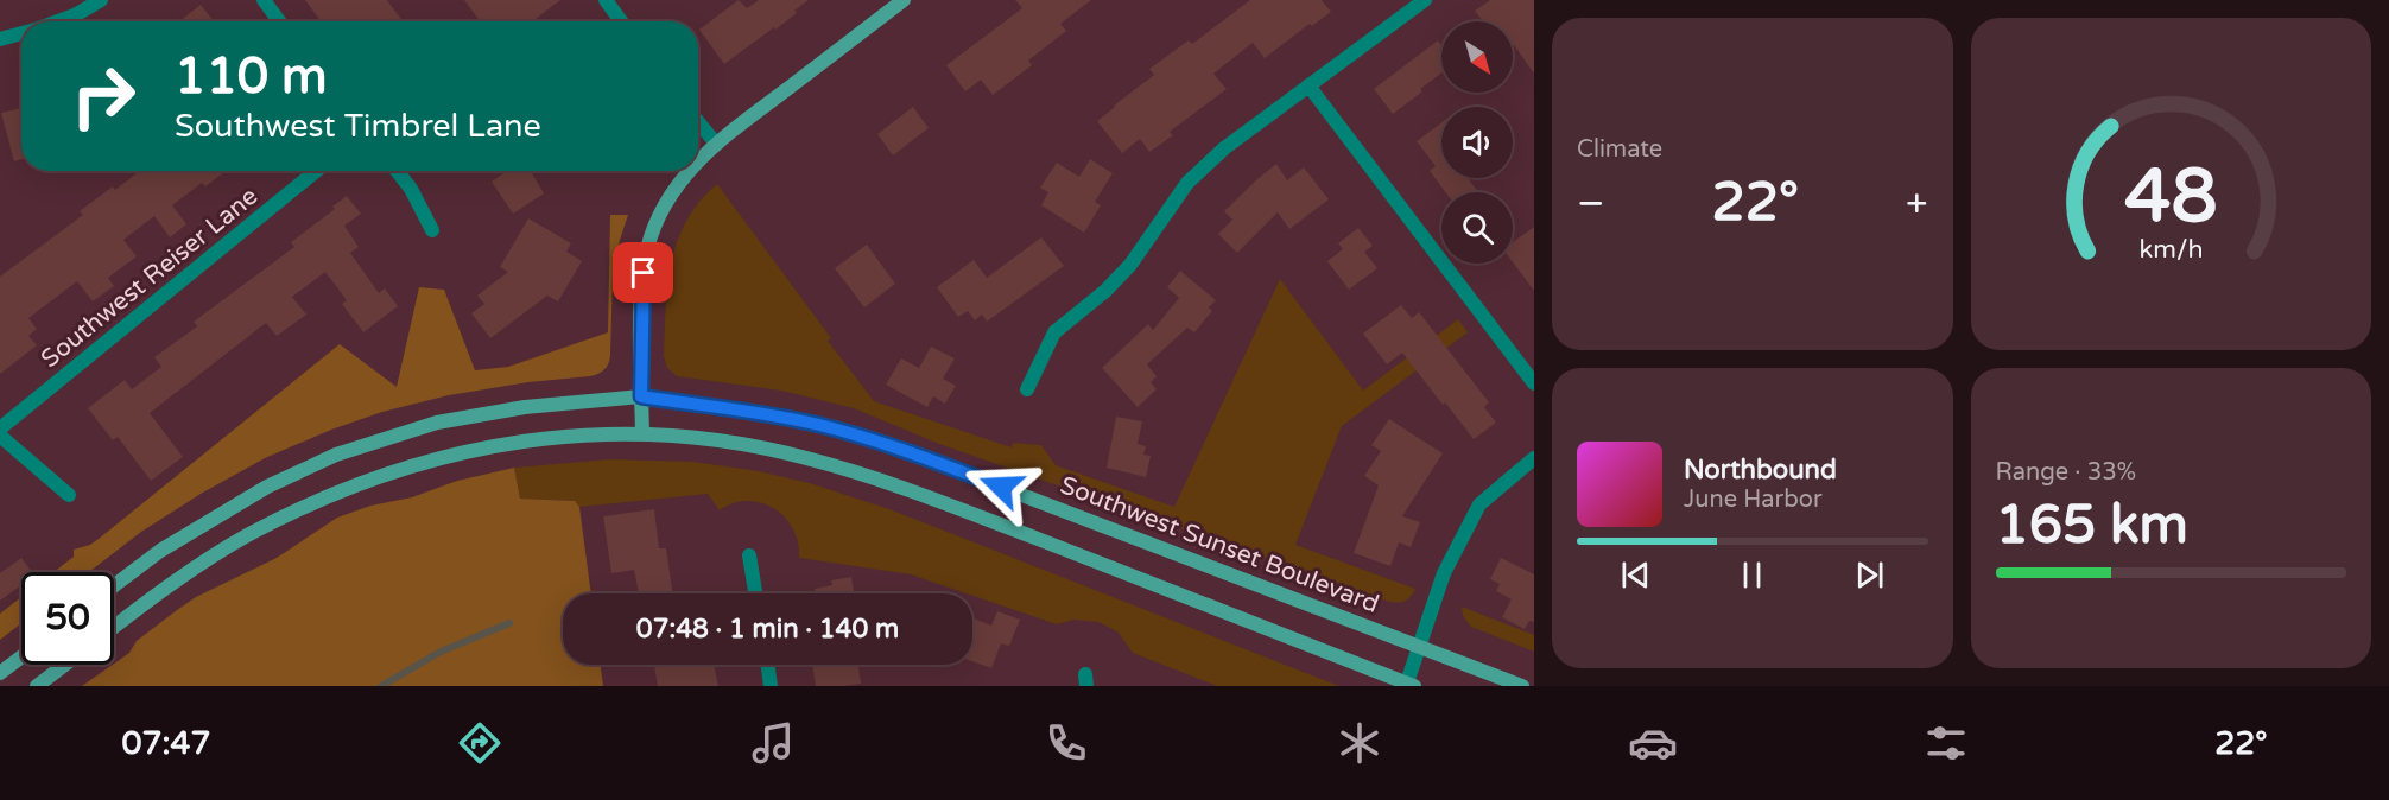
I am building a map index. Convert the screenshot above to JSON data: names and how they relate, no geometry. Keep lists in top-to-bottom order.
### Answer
{
  "streets": {
    "main road": ["Southwest Sunset Boulevard"],
    "street": ["Southwest Reiser Lane"]
  },
  "north": "bottom right",
  "page": {
    "tile": [
      "Climate",
      ["Range · 33%", "165 km"]
    ],
    "turn": ["110 m", "Southwest Timbrel Lane"],
    "heat": ["−", "22°", "+"],
    "song": ["Northbound", "June Harbor"],
    "limit": "50",
    "trip": "07:48 · 1 min · 140 m",
    "tabs": ["07:47", "22°"],
    "gauge": ["48", "km/h"]
  }
}
